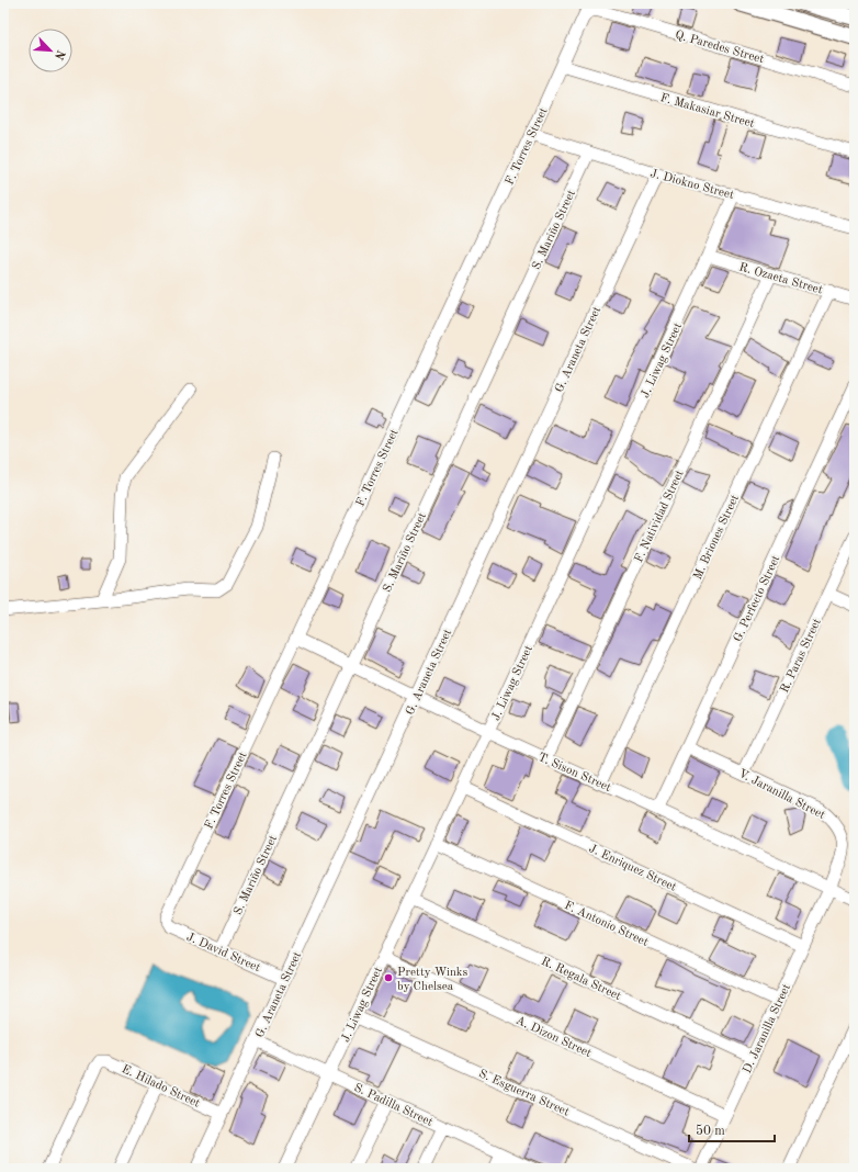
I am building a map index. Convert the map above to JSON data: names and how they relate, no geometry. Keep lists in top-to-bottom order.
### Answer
{
  "streets": {
    "street": [
      "Q. Paredes Street",
      "F. Makasiar Street",
      "F. Torres Street",
      "J. Diokno Street",
      "S. Mariño Street",
      "R. Ozaeta Street",
      "G. Araneta Street",
      "J. Liwag Street",
      "F. Natividad Street",
      "M. Briones Street",
      "G. Perfecto Street",
      "R. Paras Street",
      "T. Sison Street",
      "V. Jaranilla Street",
      "J. Enriquez Street",
      "F. Antonio Street",
      "J. David Street",
      "R. Regala Street",
      "D. Jaranilla Street",
      "A. Dizon Street",
      "E. Hilado Street",
      "S. Esguerra Street",
      "S. Padilla Street"
    ]
  },
  "crossings": [
    ["Q. Paredes Street", "F. Torres Street"],
    ["F. Makasiar Street", "F. Torres Street"],
    ["F. Torres Street", "J. Diokno Street"],
    ["F. Torres Street", "T. Sison Street"],
    ["F. Torres Street", "J. David Street"],
    ["J. Diokno Street", "S. Mariño Street"],
    ["J. Diokno Street", "G. Araneta Street"],
    ["J. Diokno Street", "J. Liwag Street"],
    ["S. Mariño Street", "T. Sison Street"],
    ["S. Mariño Street", "J. David Street"],
    ["R. Ozaeta Street", "J. Liwag Street"],
    ["R. Ozaeta Street", "F. Natividad Street"],
    ["R. Ozaeta Street", "M. Briones Street"],
    ["G. Araneta Street", "T. Sison Street"],
    ["G. Araneta Street", "J. David Street"],
    ["G. Araneta Street", "E. Hilado Street"],
    ["G. Araneta Street", "S. Padilla Street"],
    ["J. Liwag Street", "T. Sison Street"],
    ["J. Liwag Street", "J. Enriquez Street"],
    ["J. Liwag Street", "F. Antonio Street"],
    ["J. Liwag Street", "R. Regala Street"],
    ["J. Liwag Street", "A. Dizon Street"],
    ["J. Liwag Street", "S. Esguerra Street"],
    ["J. Liwag Street", "S. Padilla Street"],
    ["F. Natividad Street", "T. Sison Street"],
    ["M. Briones Street", "T. Sison Street"],
    ["G. Perfecto Street", "T. Sison Street"],
    ["G. Perfecto Street", "V. Jaranilla Street"],
    ["R. Paras Street", "V. Jaranilla Street"],
    ["T. Sison Street", "V. Jaranilla Street"],
    ["T. Sison Street", "D. Jaranilla Street"],
    ["V. Jaranilla Street", "D. Jaranilla Street"],
    ["J. Enriquez Street", "D. Jaranilla Street"],
    ["F. Antonio Street", "D. Jaranilla Street"],
    ["R. Regala Street", "D. Jaranilla Street"],
    ["D. Jaranilla Street", "A. Dizon Street"]
  ],
  "places": ["Pretty Winks by Chelsea"],
  "scale_bar": "50 m",
  "north": "bottom right"
}
